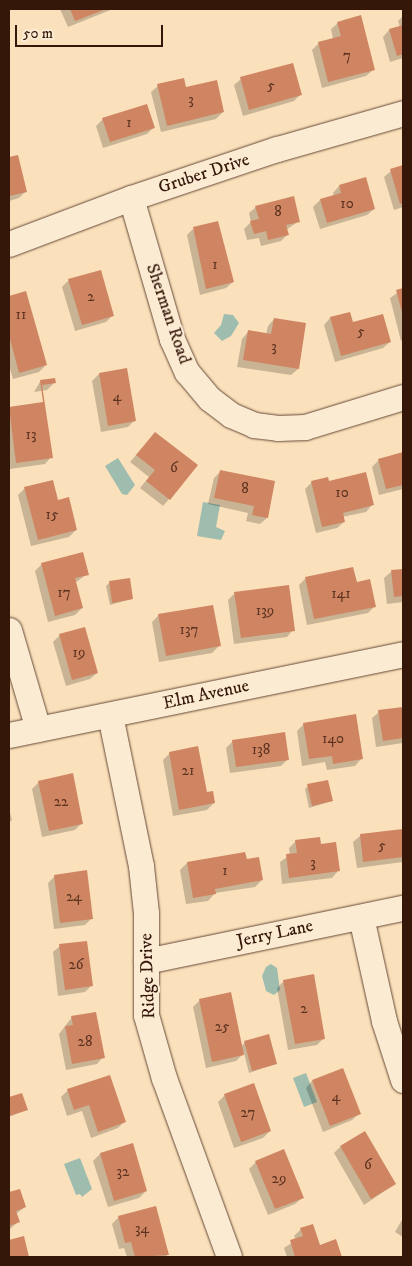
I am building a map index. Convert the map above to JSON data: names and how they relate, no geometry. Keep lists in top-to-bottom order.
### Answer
{
  "streets": {
    "street": [
      "Gruber Drive",
      "Sherman Road",
      "Elm Avenue",
      "Jerry Lane",
      "Ridge Drive"
    ]
  },
  "crossings": [
    ["Gruber Drive", "Sherman Road"],
    ["Elm Avenue", "Ridge Drive"],
    ["Jerry Lane", "Ridge Drive"]
  ],
  "house_numbers": [
    "7",
    "5",
    "3",
    "1",
    "10",
    "8",
    "1",
    "2",
    "11",
    "5",
    "3",
    "4",
    "13",
    "6",
    "8",
    "10",
    "15",
    "17",
    "141",
    "139",
    "137",
    "19",
    "140",
    "138",
    "21",
    "22",
    "5",
    "3",
    "1",
    "24",
    "26",
    "2",
    "25",
    "28",
    "4",
    "27",
    "6",
    "32",
    "29",
    "34"
  ],
  "scale_bar": "50 m"
}
